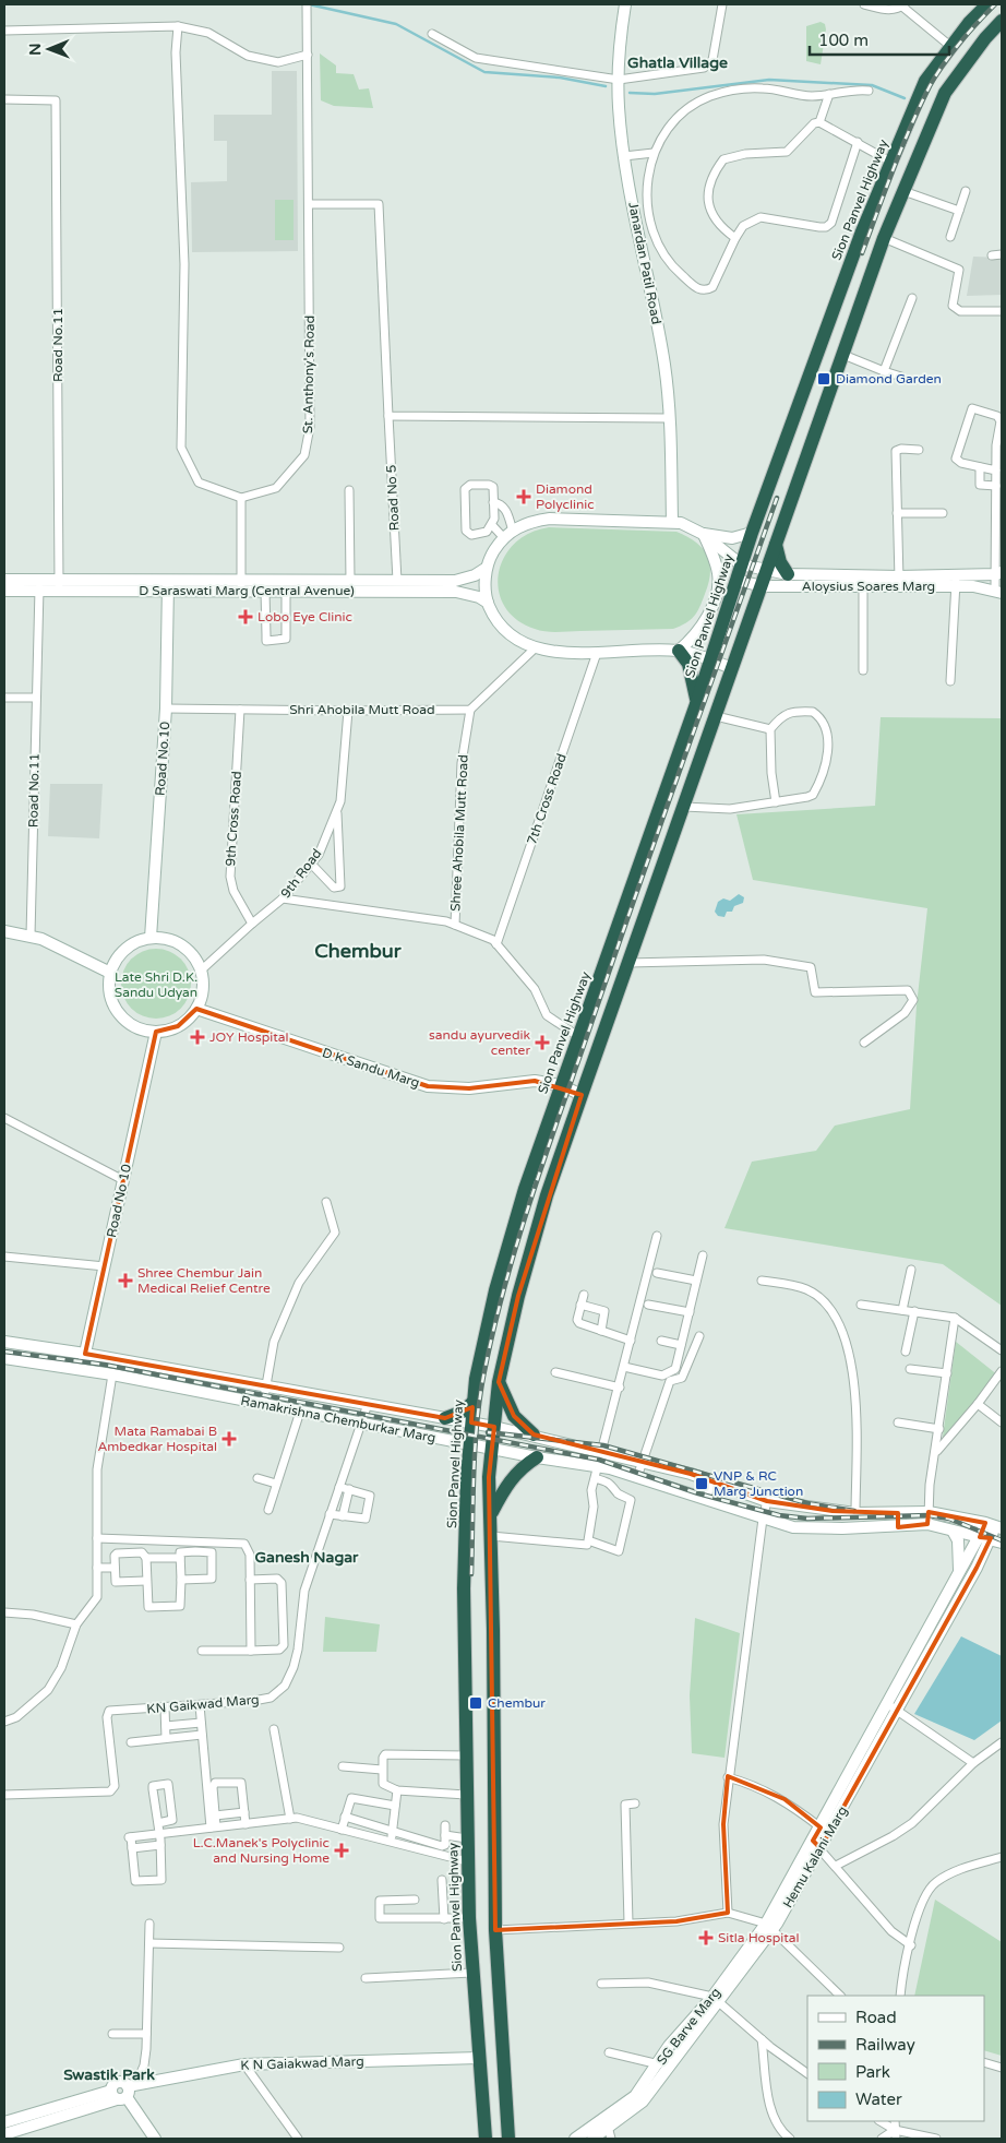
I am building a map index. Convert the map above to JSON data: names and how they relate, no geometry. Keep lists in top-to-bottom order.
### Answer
{
  "streets": {
    "highway": ["Sion Panvel Highway"],
    "main road": [
      "Janardan Patil Road",
      "Aloysius Soares Marg",
      "D Saraswati Marg (Central Avenue)",
      "Road No.10",
      "D K Sandu Marg",
      "Road No 10",
      "Ramakrishna Chemburkar Marg",
      "Hemu Kalani Marg",
      "SG Barve Marg",
      "K N Gaiakwad Marg"
    ],
    "street": [
      "Road No.11",
      "St. Anthony's Road",
      "Road No 5",
      "Shri Ahobila Mutt Road",
      "7th Cross Road",
      "9th Cross Road",
      "Shree Ahobila Mutt Road",
      "9th Road",
      "KN Gaikwad Marg"
    ]
  },
  "crossings": [
    ["Sion Panvel Highway", "Aloysius Soares Marg"],
    ["Sion Panvel Highway", "D K Sandu Marg"],
    ["Sion Panvel Highway", "Ramakrishna Chemburkar Marg"],
    ["Sion Panvel Highway", "K N Gaiakwad Marg"],
    ["Road No.11", "D Saraswati Marg (Central Avenue)"],
    ["St. Anthony's Road", "Road No 5"],
    ["Road No 5", "D Saraswati Marg (Central Avenue)"],
    ["D Saraswati Marg (Central Avenue)", "Road No.10"],
    ["Shri Ahobila Mutt Road", "Road No.10"],
    ["Shri Ahobila Mutt Road", "9th Cross Road"],
    ["Shri Ahobila Mutt Road", "Shree Ahobila Mutt Road"],
    ["Shri Ahobila Mutt Road", "9th Road"],
    ["Road No.10", "9th Road"],
    ["Road No.10", "D K Sandu Marg"],
    ["Road No.10", "Road No 10"],
    ["9th Cross Road", "9th Road"],
    ["9th Road", "D K Sandu Marg"],
    ["9th Road", "Road No 10"],
    ["D K Sandu Marg", "Road No 10"],
    ["Road No 10", "Ramakrishna Chemburkar Marg"],
    ["Ramakrishna Chemburkar Marg", "KN Gaikwad Marg"],
    ["Ramakrishna Chemburkar Marg", "Hemu Kalani Marg"],
    ["Hemu Kalani Marg", "SG Barve Marg"]
  ],
  "districts": [
    "Ghatla Village",
    "Chembur",
    "Ganesh Nagar",
    "Swastik Park"
  ],
  "parks": ["Late Shri D.K. Sandu Udyan"],
  "places": {
    "transit": ["Diamond Garden", "VNP & RC Marg Junction", "Chembur"],
    "health": [
      "Diamond Polyclinic",
      "Lobo Eye Clinic",
      "JOY Hospital",
      "sandu ayurvedik center",
      "Shree Chembur Jain Medical Relief Centre",
      "Mata Ramabai B Ambedkar Hospital",
      "L.C.Manek's Polyclinic and Nursing Home",
      "Sitla Hospital"
    ]
  },
  "legend": [
    "Road",
    "Railway",
    "Park",
    "Water"
  ],
  "scale_bar": "100 m",
  "north": "left"
}
